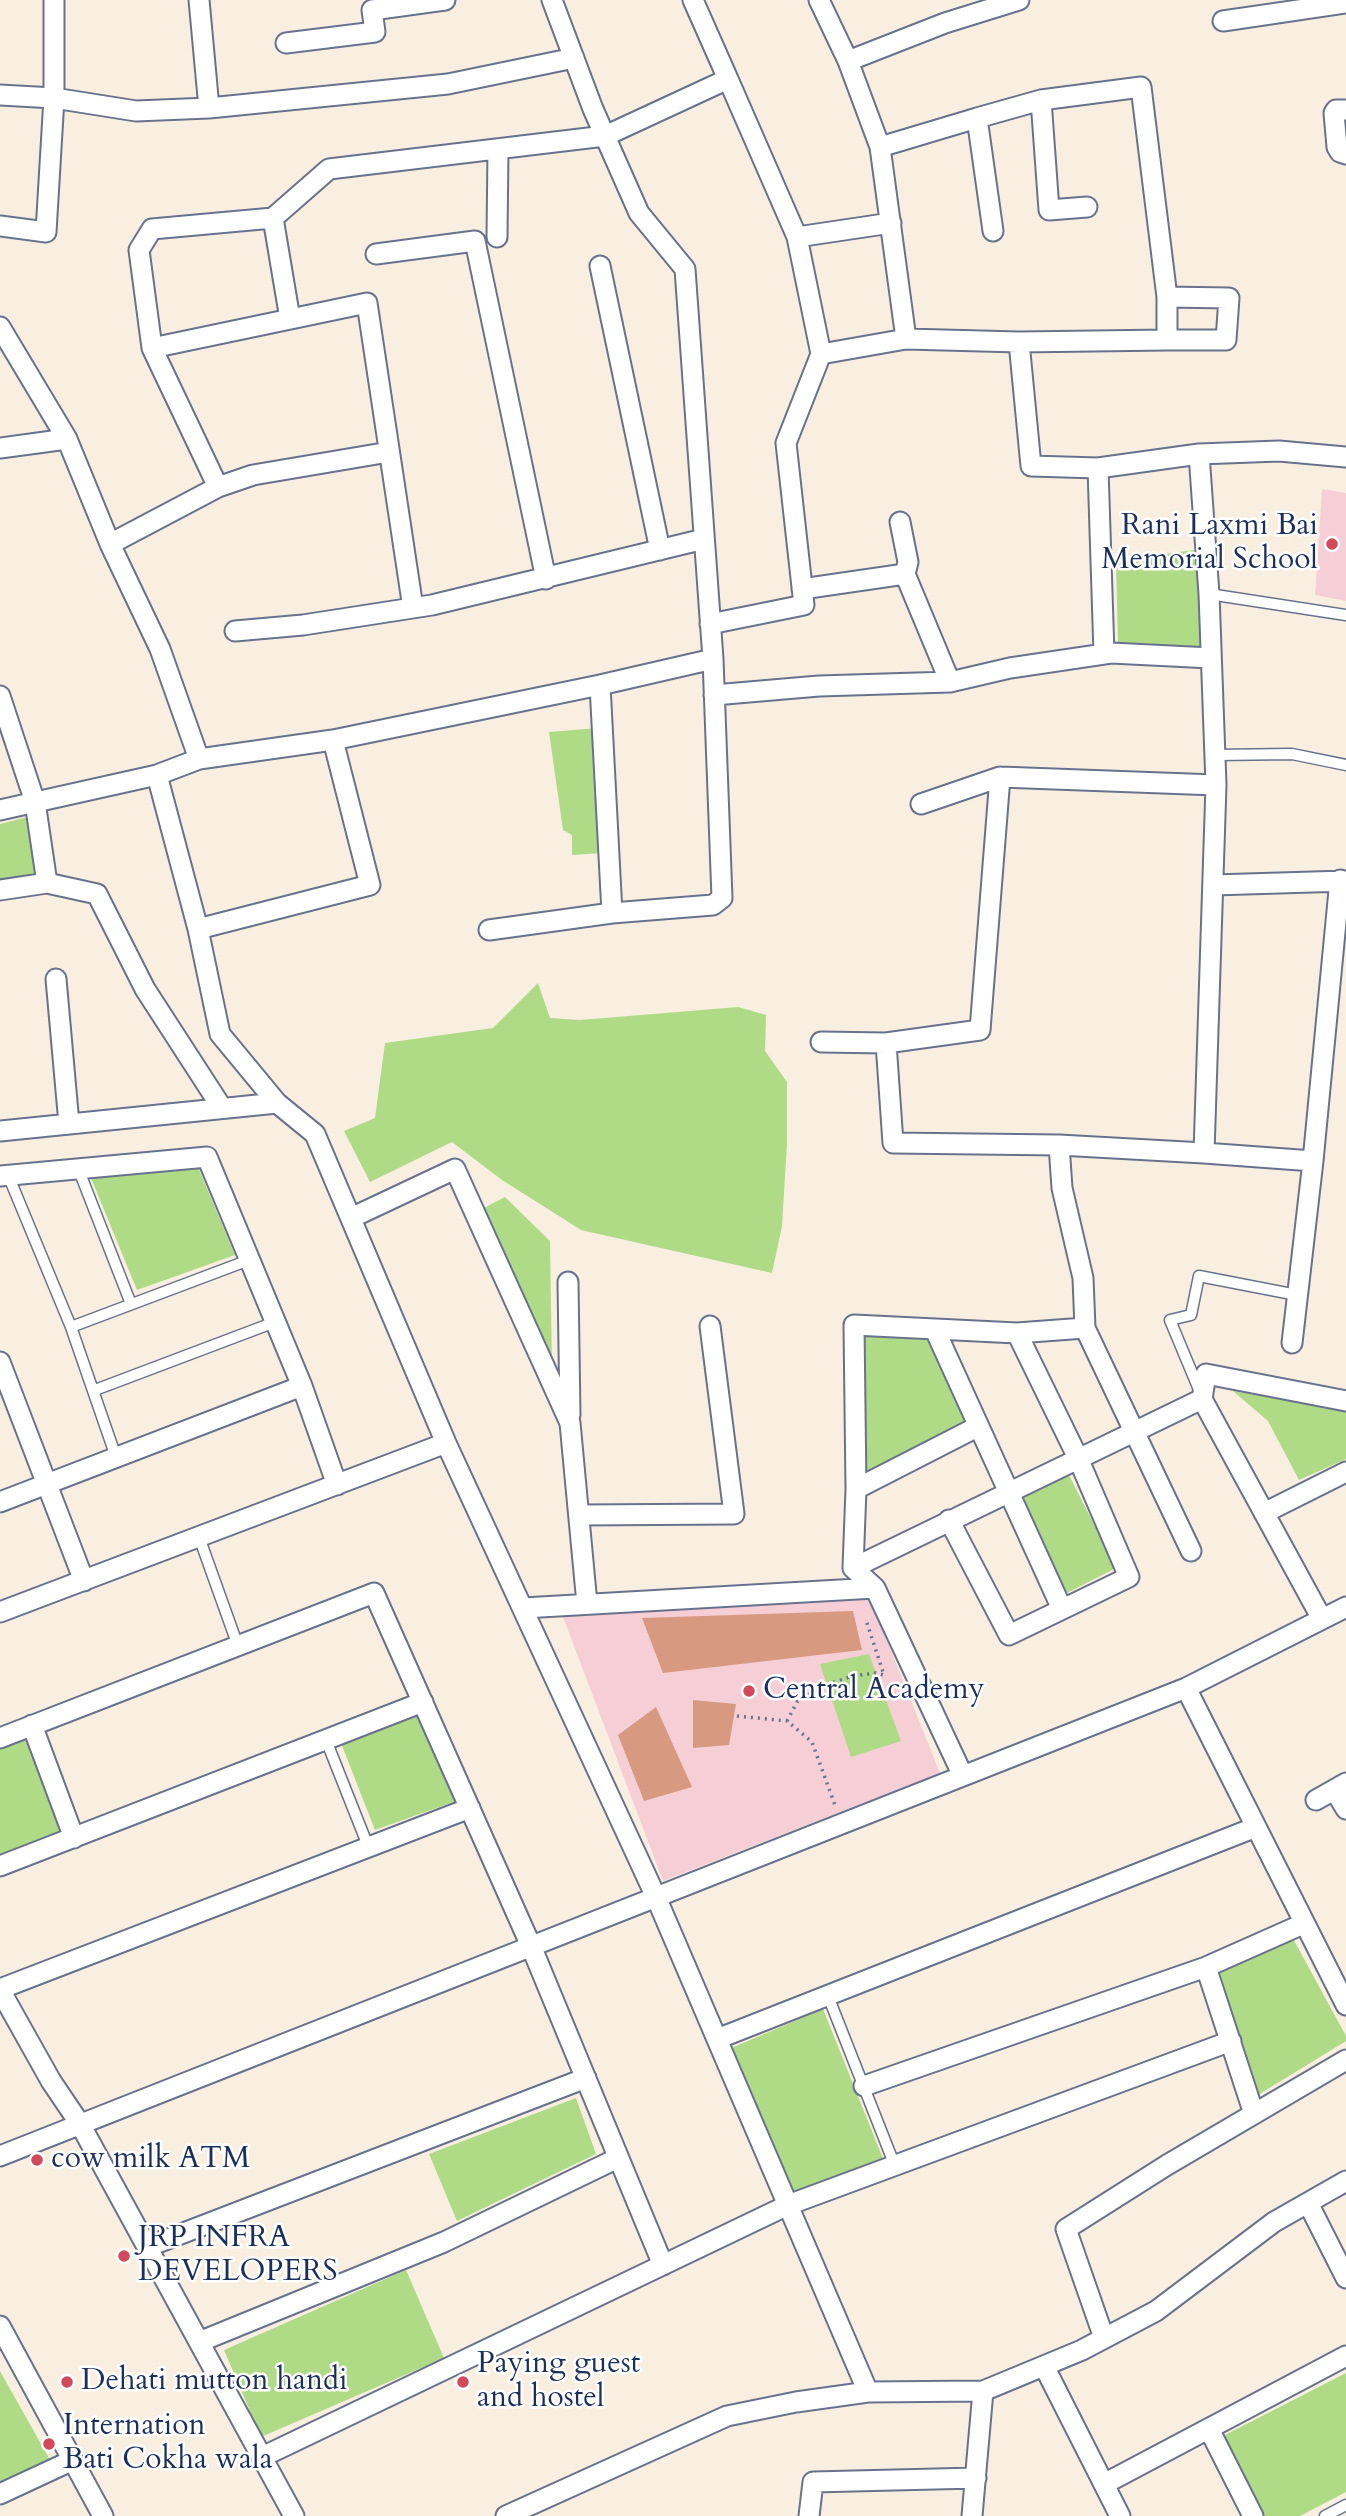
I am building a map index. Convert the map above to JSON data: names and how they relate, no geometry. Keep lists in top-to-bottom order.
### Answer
{
  "places": [
    "Rani Laxmi Bai Memorial School",
    "Central Academy",
    "cow milk ATM",
    "JRP INFRA DEVELOPERS",
    "Dehati mutton handi",
    "Paying guest and hostel",
    "Internation Bati Cokha wala"
  ]
}
